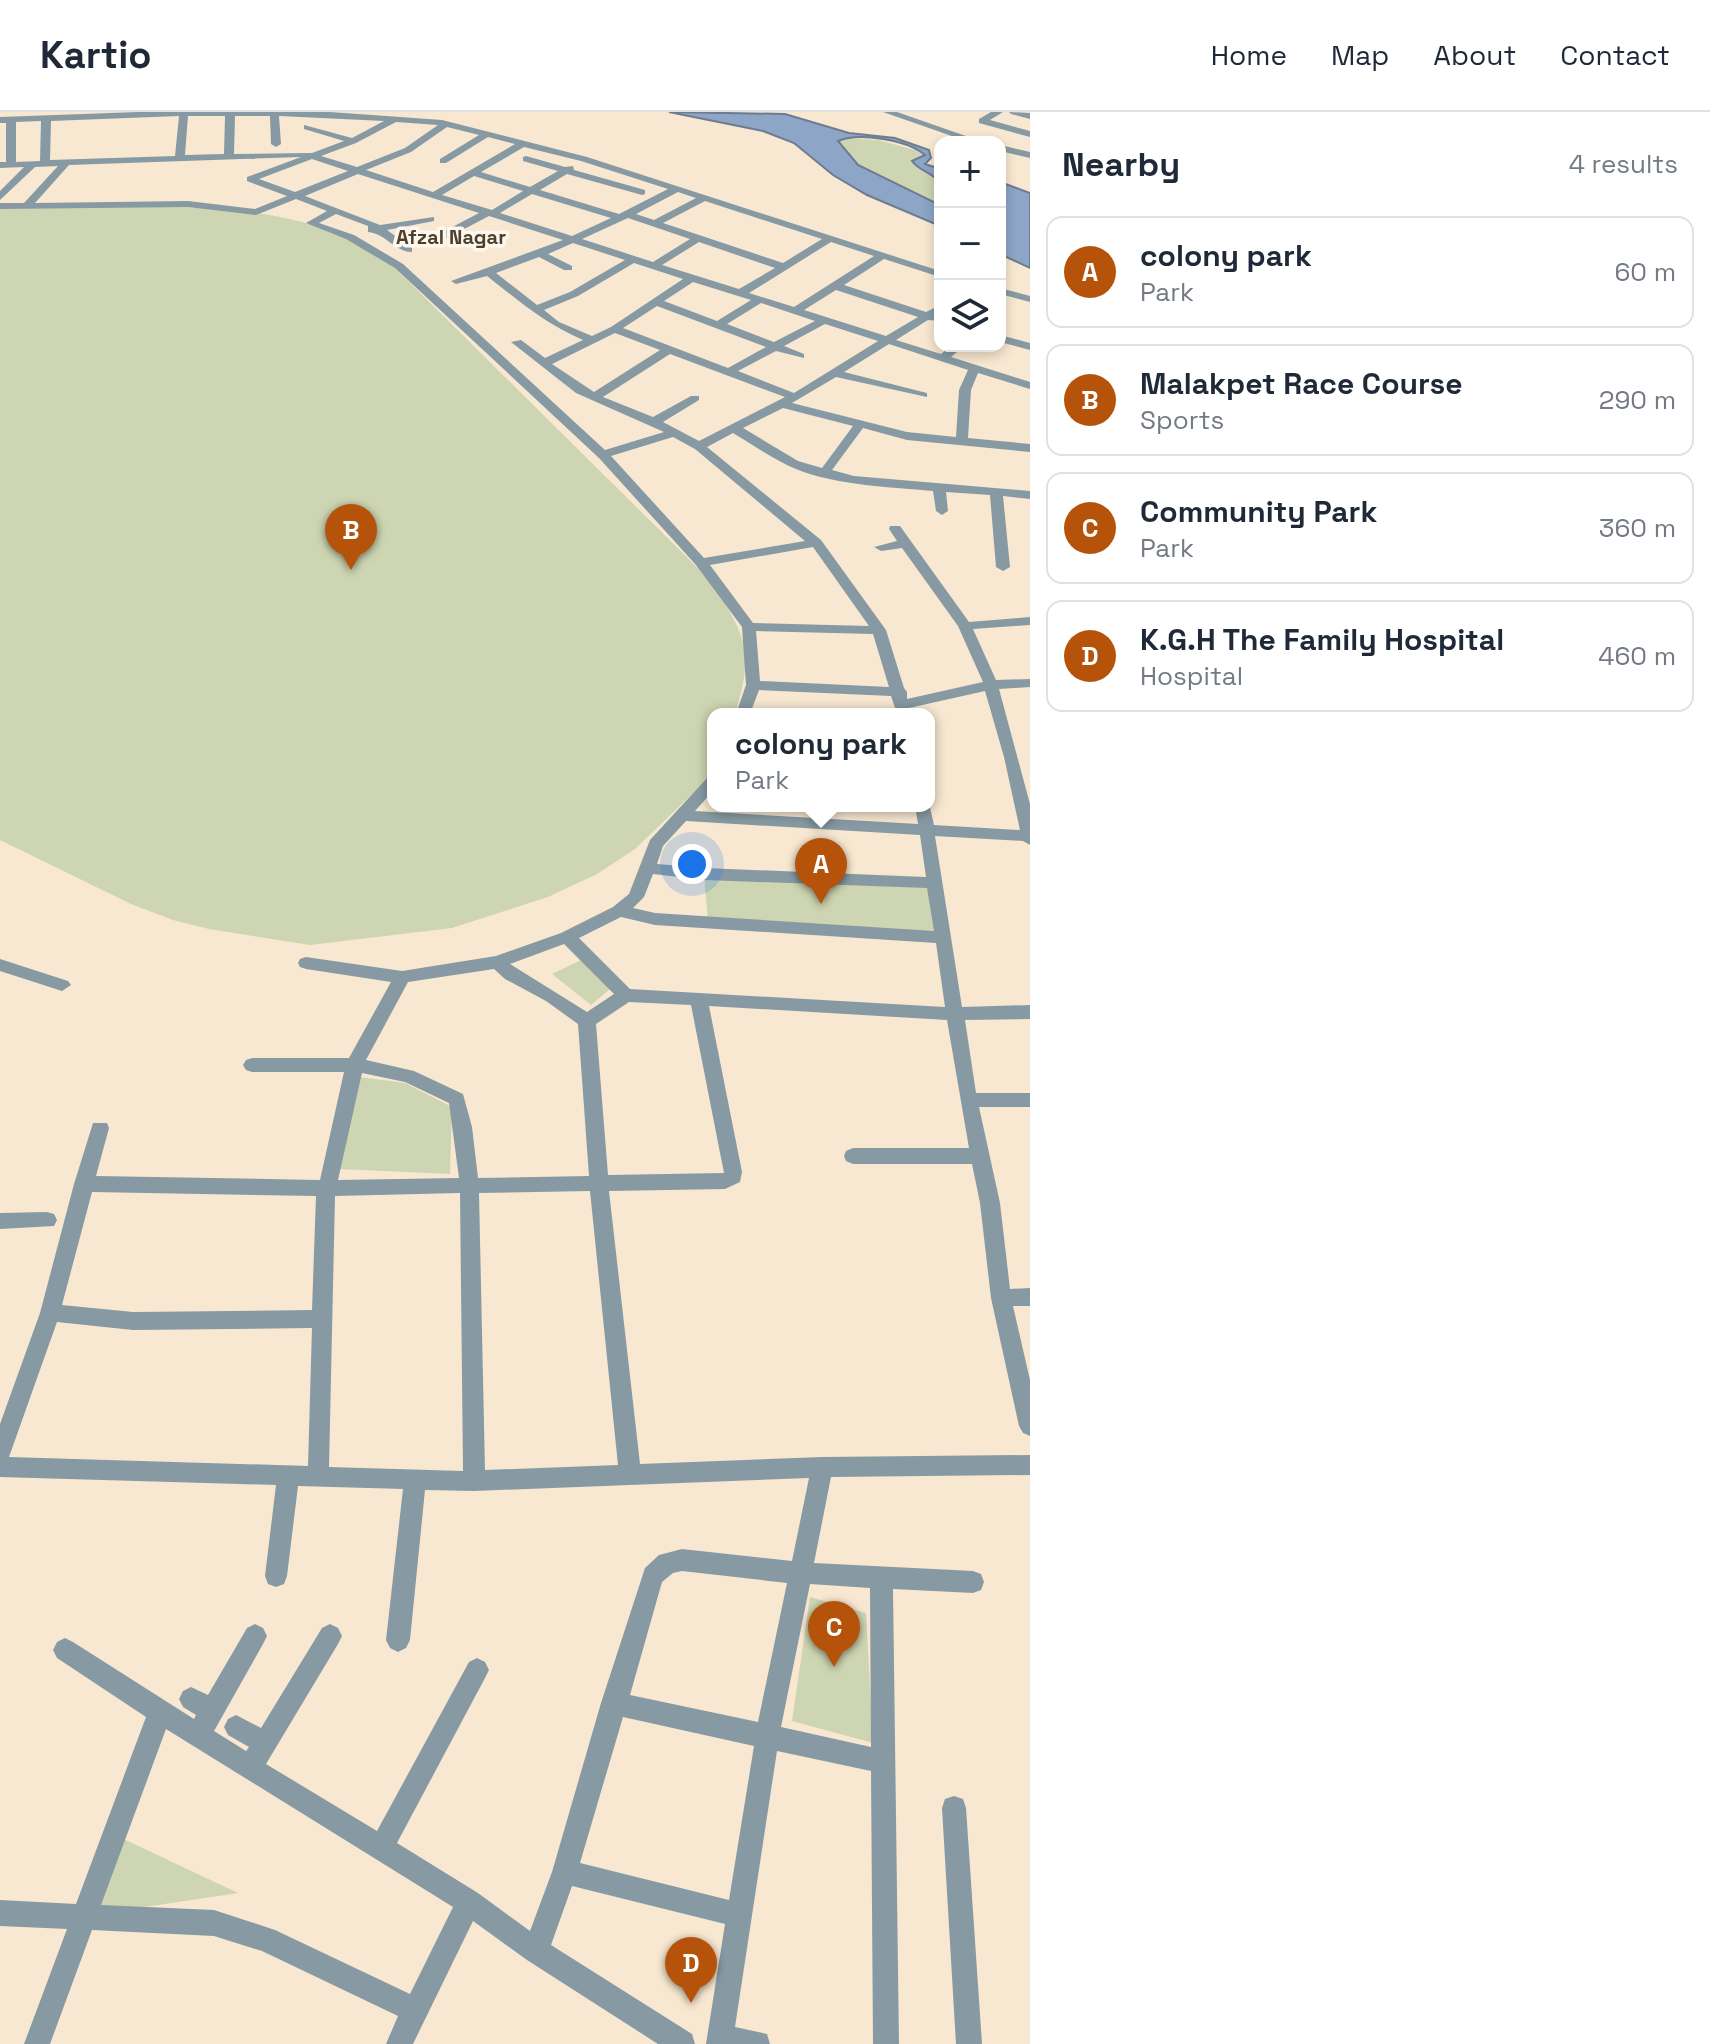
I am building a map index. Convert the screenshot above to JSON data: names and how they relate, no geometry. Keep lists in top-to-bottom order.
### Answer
{
  "districts": ["Afzal Nagar"],
  "page": {
    "header": "Kartio",
    "nav": [
      "Home",
      "Map",
      "About",
      "Contact"
    ],
    "heading": ["Nearby", "4 results"],
    "map_buttons": ["+", "−"],
    "list": [
      {
        "mark": "A",
        "name": "colony park",
        "note": "Park",
        "value": "60 m"
      },
      {
        "mark": "B",
        "name": "Malakpet Race Course",
        "note": "Sports",
        "value": "290 m"
      },
      {
        "mark": "C",
        "name": "Community Park",
        "note": "Park",
        "value": "360 m"
      },
      {
        "mark": "D",
        "name": "K.G.H The Family Hospital",
        "note": "Hospital",
        "value": "460 m"
      }
    ],
    "pins": [
      "B",
      "A",
      "C",
      "D"
    ],
    "popup": ["colony park", "Park"]
  }
}
